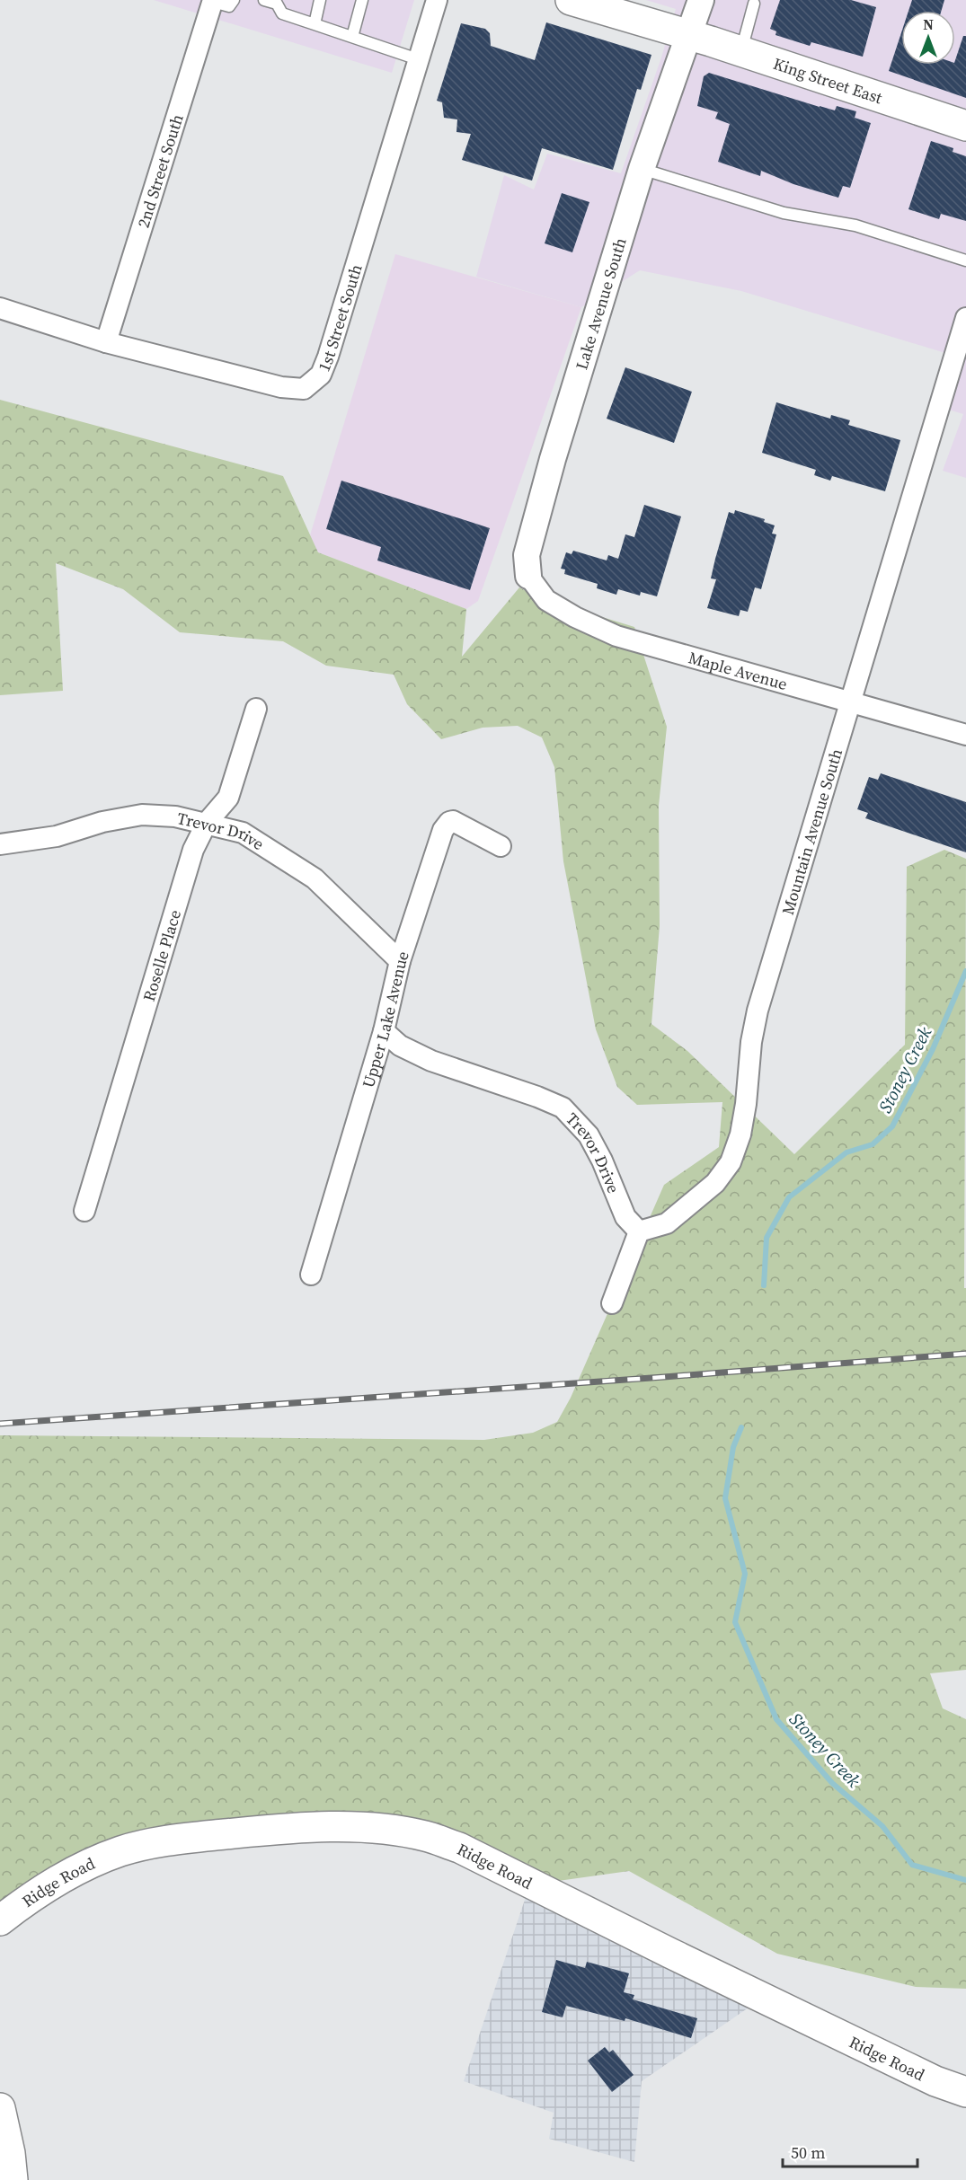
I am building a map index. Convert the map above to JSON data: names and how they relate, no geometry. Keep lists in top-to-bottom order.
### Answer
{
  "streets": {
    "main road": ["King Street East", "Ridge Road"],
    "street": [
      "2nd Street South",
      "Lake Avenue South",
      "1st Street South",
      "Maple Avenue",
      "Mountain Avenue South",
      "Trevor Drive",
      "Roselle Place",
      "Upper Lake Avenue"
    ]
  },
  "crossings": [
    ["King Street East", "Lake Avenue South"],
    ["2nd Street South", "1st Street South"],
    ["Lake Avenue South", "Maple Avenue"],
    ["Maple Avenue", "Mountain Avenue South"],
    ["Mountain Avenue South", "Trevor Drive"],
    ["Trevor Drive", "Roselle Place"],
    ["Trevor Drive", "Upper Lake Avenue"]
  ],
  "water": ["Stoney Creek"],
  "scale_bar": "50 m",
  "north": "top"
}
